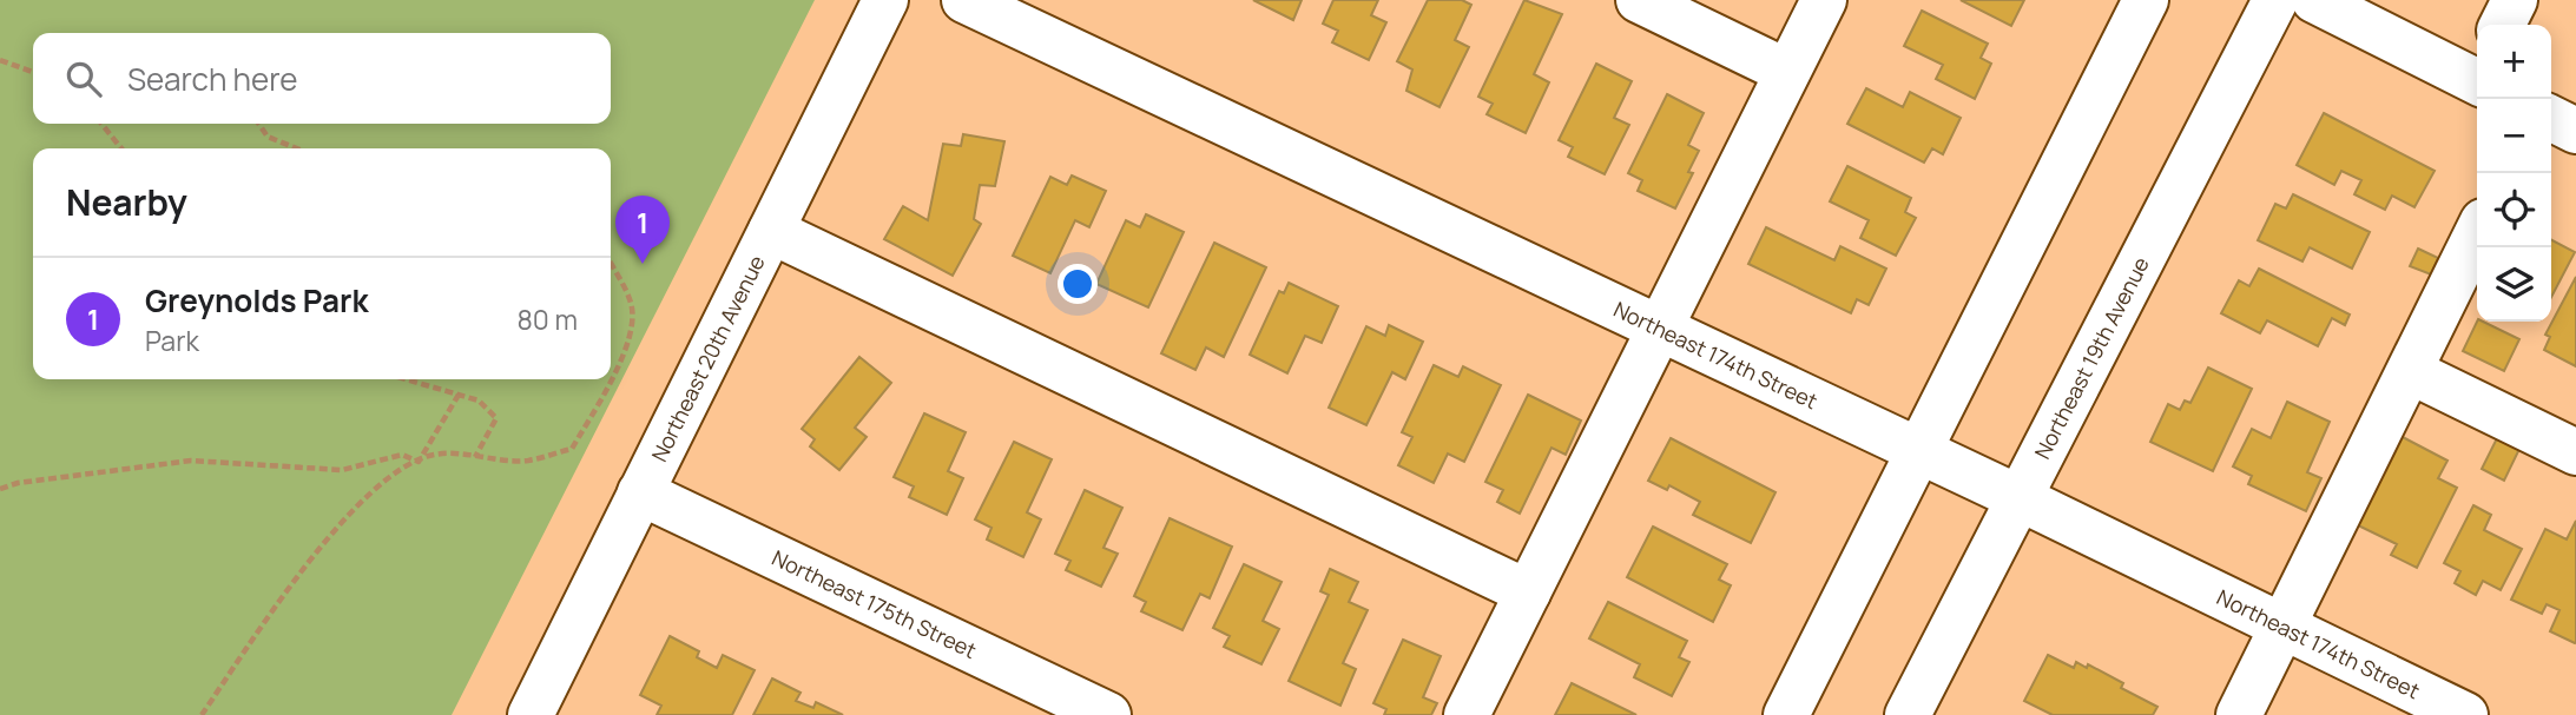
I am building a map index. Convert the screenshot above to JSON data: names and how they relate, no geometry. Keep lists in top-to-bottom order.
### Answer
{
  "streets": {
    "street": [
      "Northeast 174th Street",
      "Northeast 19th Avenue",
      "Northeast 20th Avenue",
      "Northeast 175th Street"
    ]
  },
  "crossings": [
    ["Northeast 174th Street", "Northeast 19th Avenue"],
    ["Northeast 20th Avenue", "Northeast 175th Street"]
  ],
  "page": {
    "map_buttons": ["+", "−"],
    "search": "Search here",
    "heading": "Nearby",
    "pins": "1",
    "list": [
      {
        "mark": "1",
        "name": "Greynolds Park",
        "note": "Park",
        "value": "80 m"
      }
    ]
  }
}
